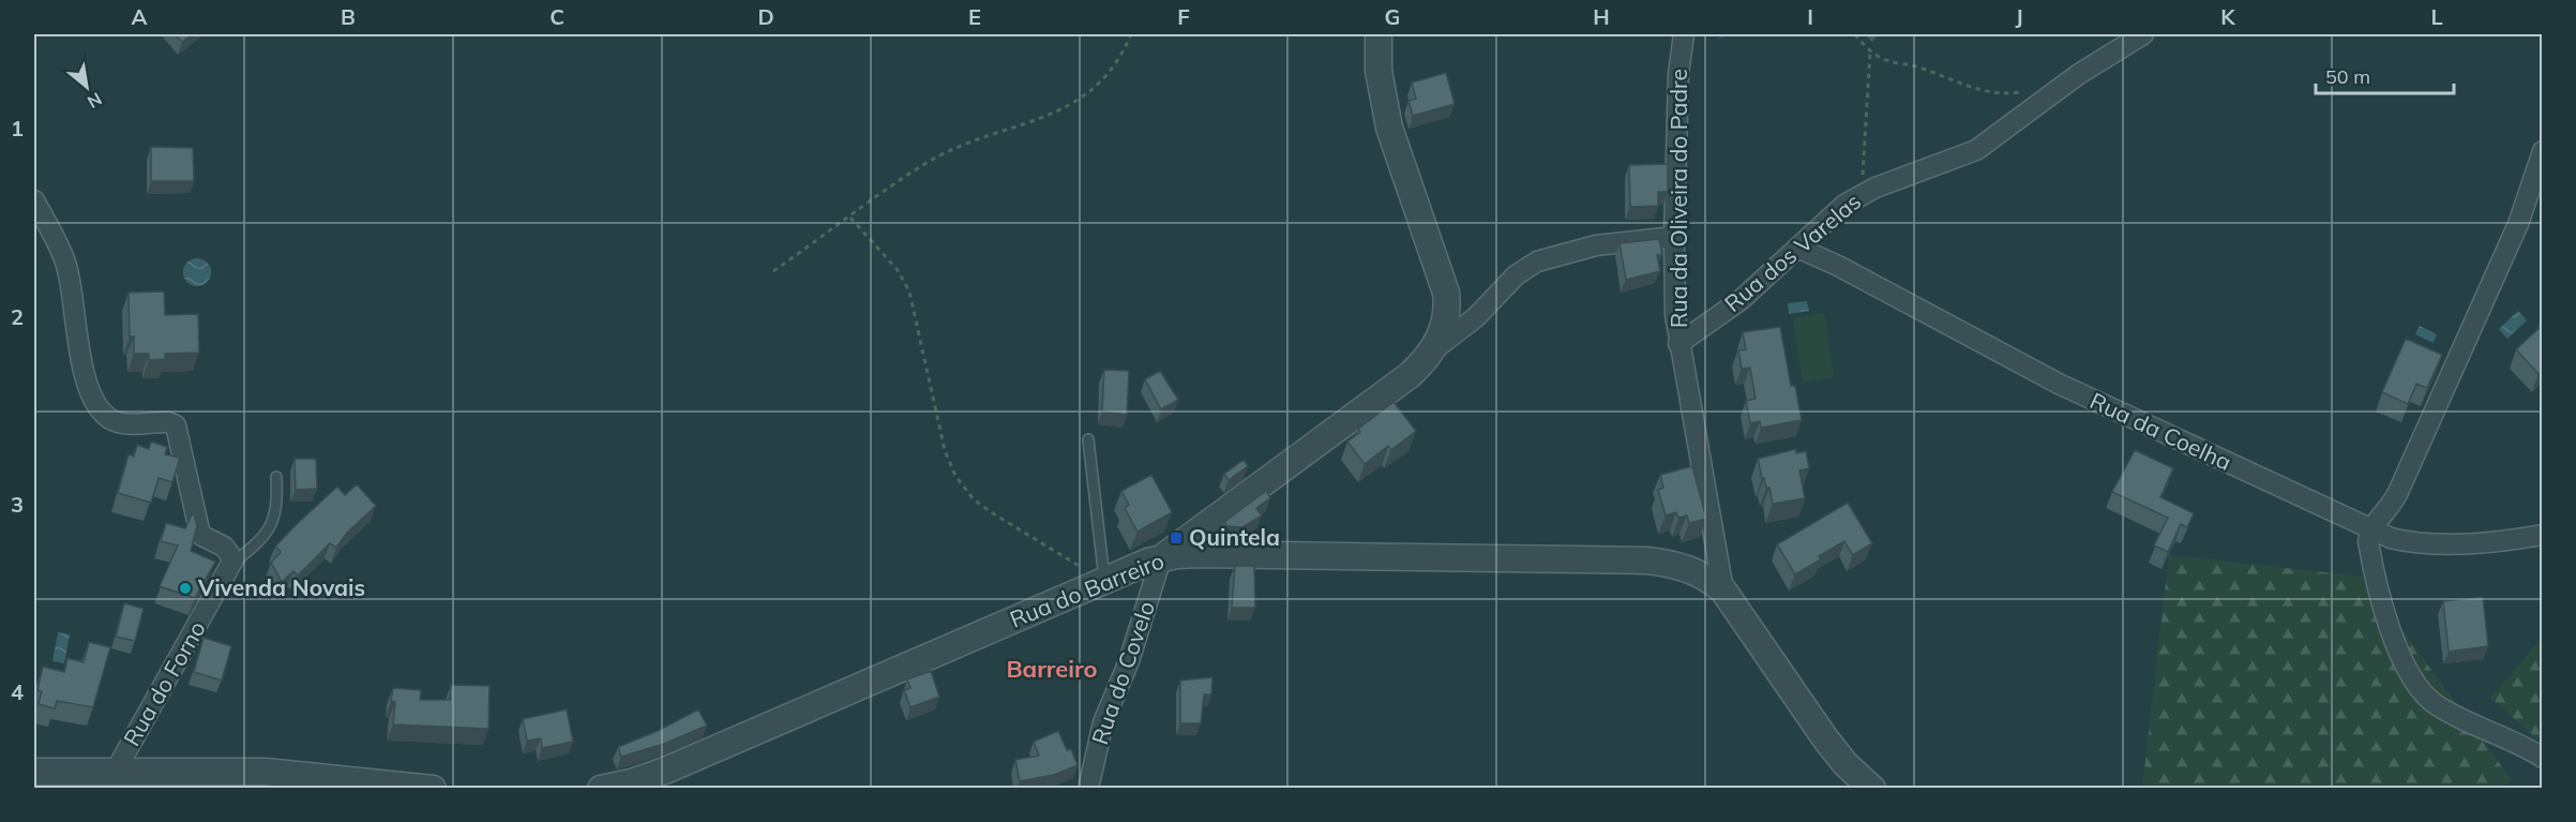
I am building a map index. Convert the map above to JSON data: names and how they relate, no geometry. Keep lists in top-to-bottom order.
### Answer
{
  "streets": {
    "street": [
      "Rua da Oliveira do Padre",
      "Rua dos Varelas",
      "Rua da Coelha",
      "Rua do Barreiro",
      "Rua do Covelo",
      "Rua do Forno"
    ]
  },
  "crossings": [
    ["Rua da Oliveira do Padre", "Rua dos Varelas"],
    ["Rua da Oliveira do Padre", "Rua do Barreiro"],
    ["Rua dos Varelas", "Rua da Coelha"],
    ["Rua do Barreiro", "Rua do Covelo"]
  ],
  "districts": ["Barreiro"],
  "places": {
    "transit": ["Quintela"],
    "other": ["Vivenda Novais"]
  },
  "scale_bar": "50 m",
  "north": "bottom right",
  "grid": {
    "columns": [
      "A",
      "B",
      "C",
      "D",
      "E",
      "F",
      "G",
      "H",
      "I",
      "J",
      "K",
      "L"
    ],
    "rows": [
      "1",
      "2",
      "3",
      "4"
    ]
  }
}
